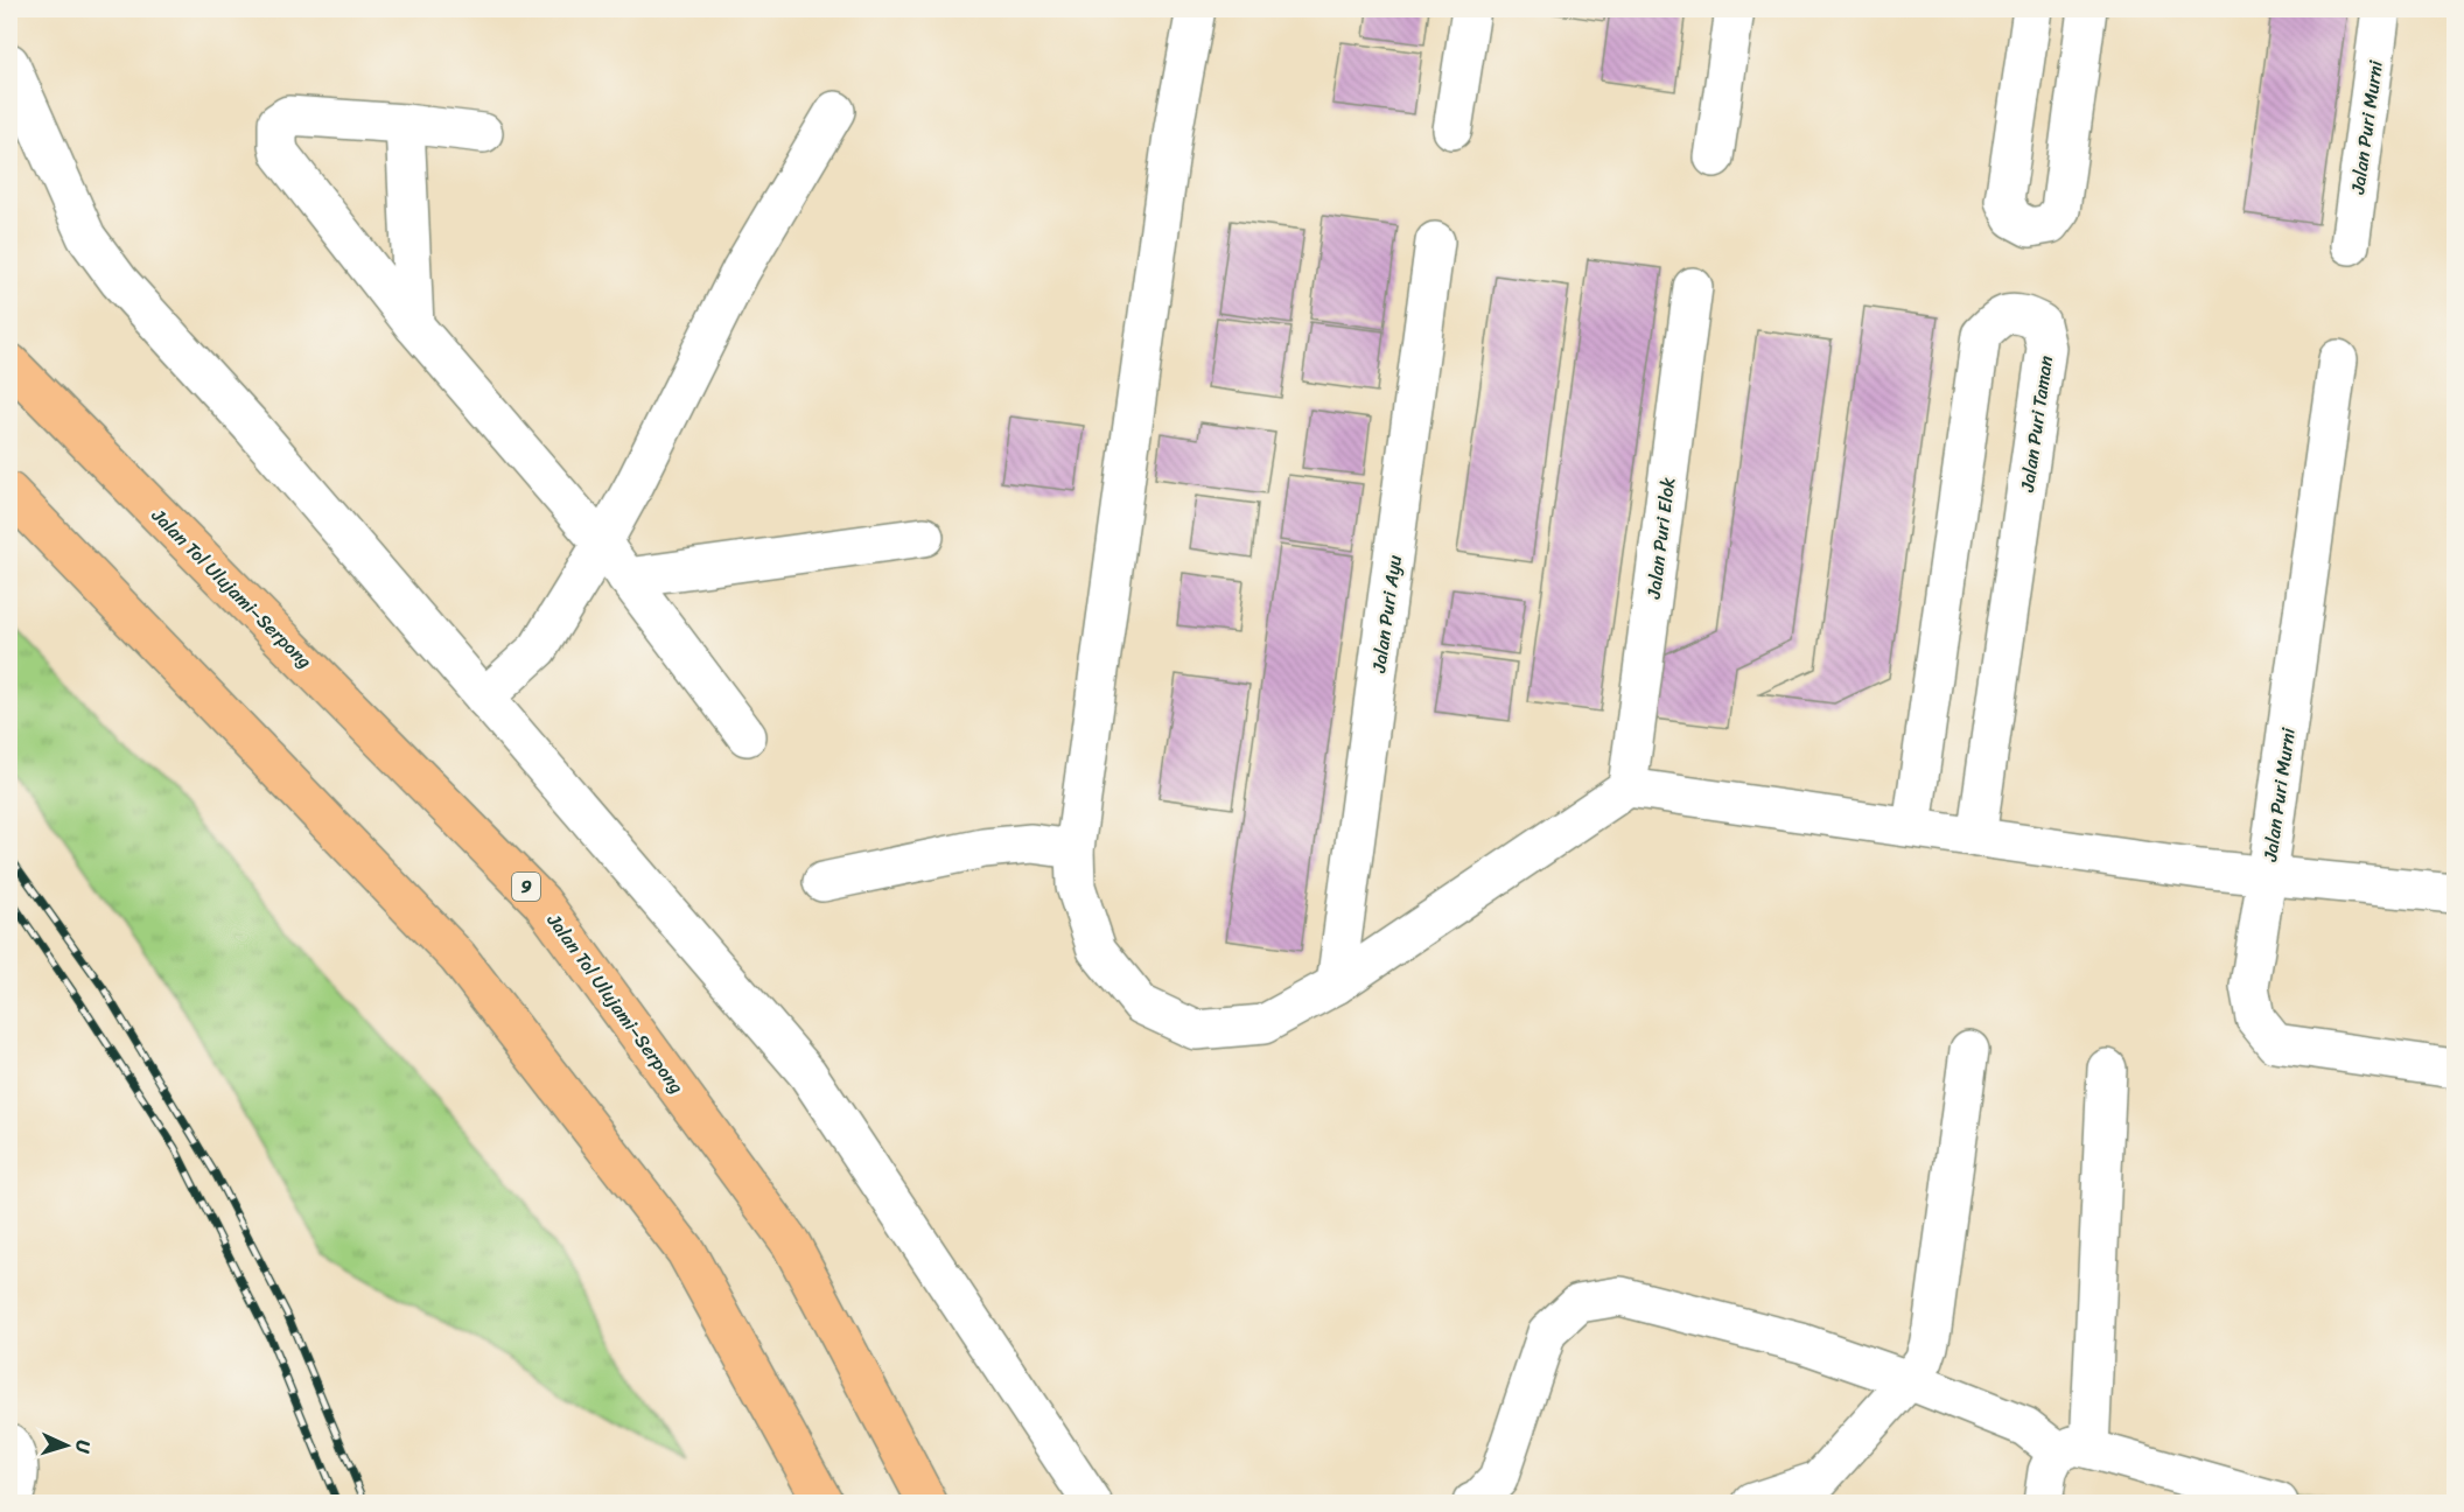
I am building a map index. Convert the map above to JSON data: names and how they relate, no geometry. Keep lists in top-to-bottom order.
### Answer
{
  "streets": {
    "highway": ["Jalan Tol Ulujami–Serpong", "9"],
    "street": [
      "Jalan Puri Murni",
      "Jalan Puri Taman",
      "Jalan Puri Elok",
      "Jalan Puri Ayu"
    ]
  },
  "north": "right"
}
